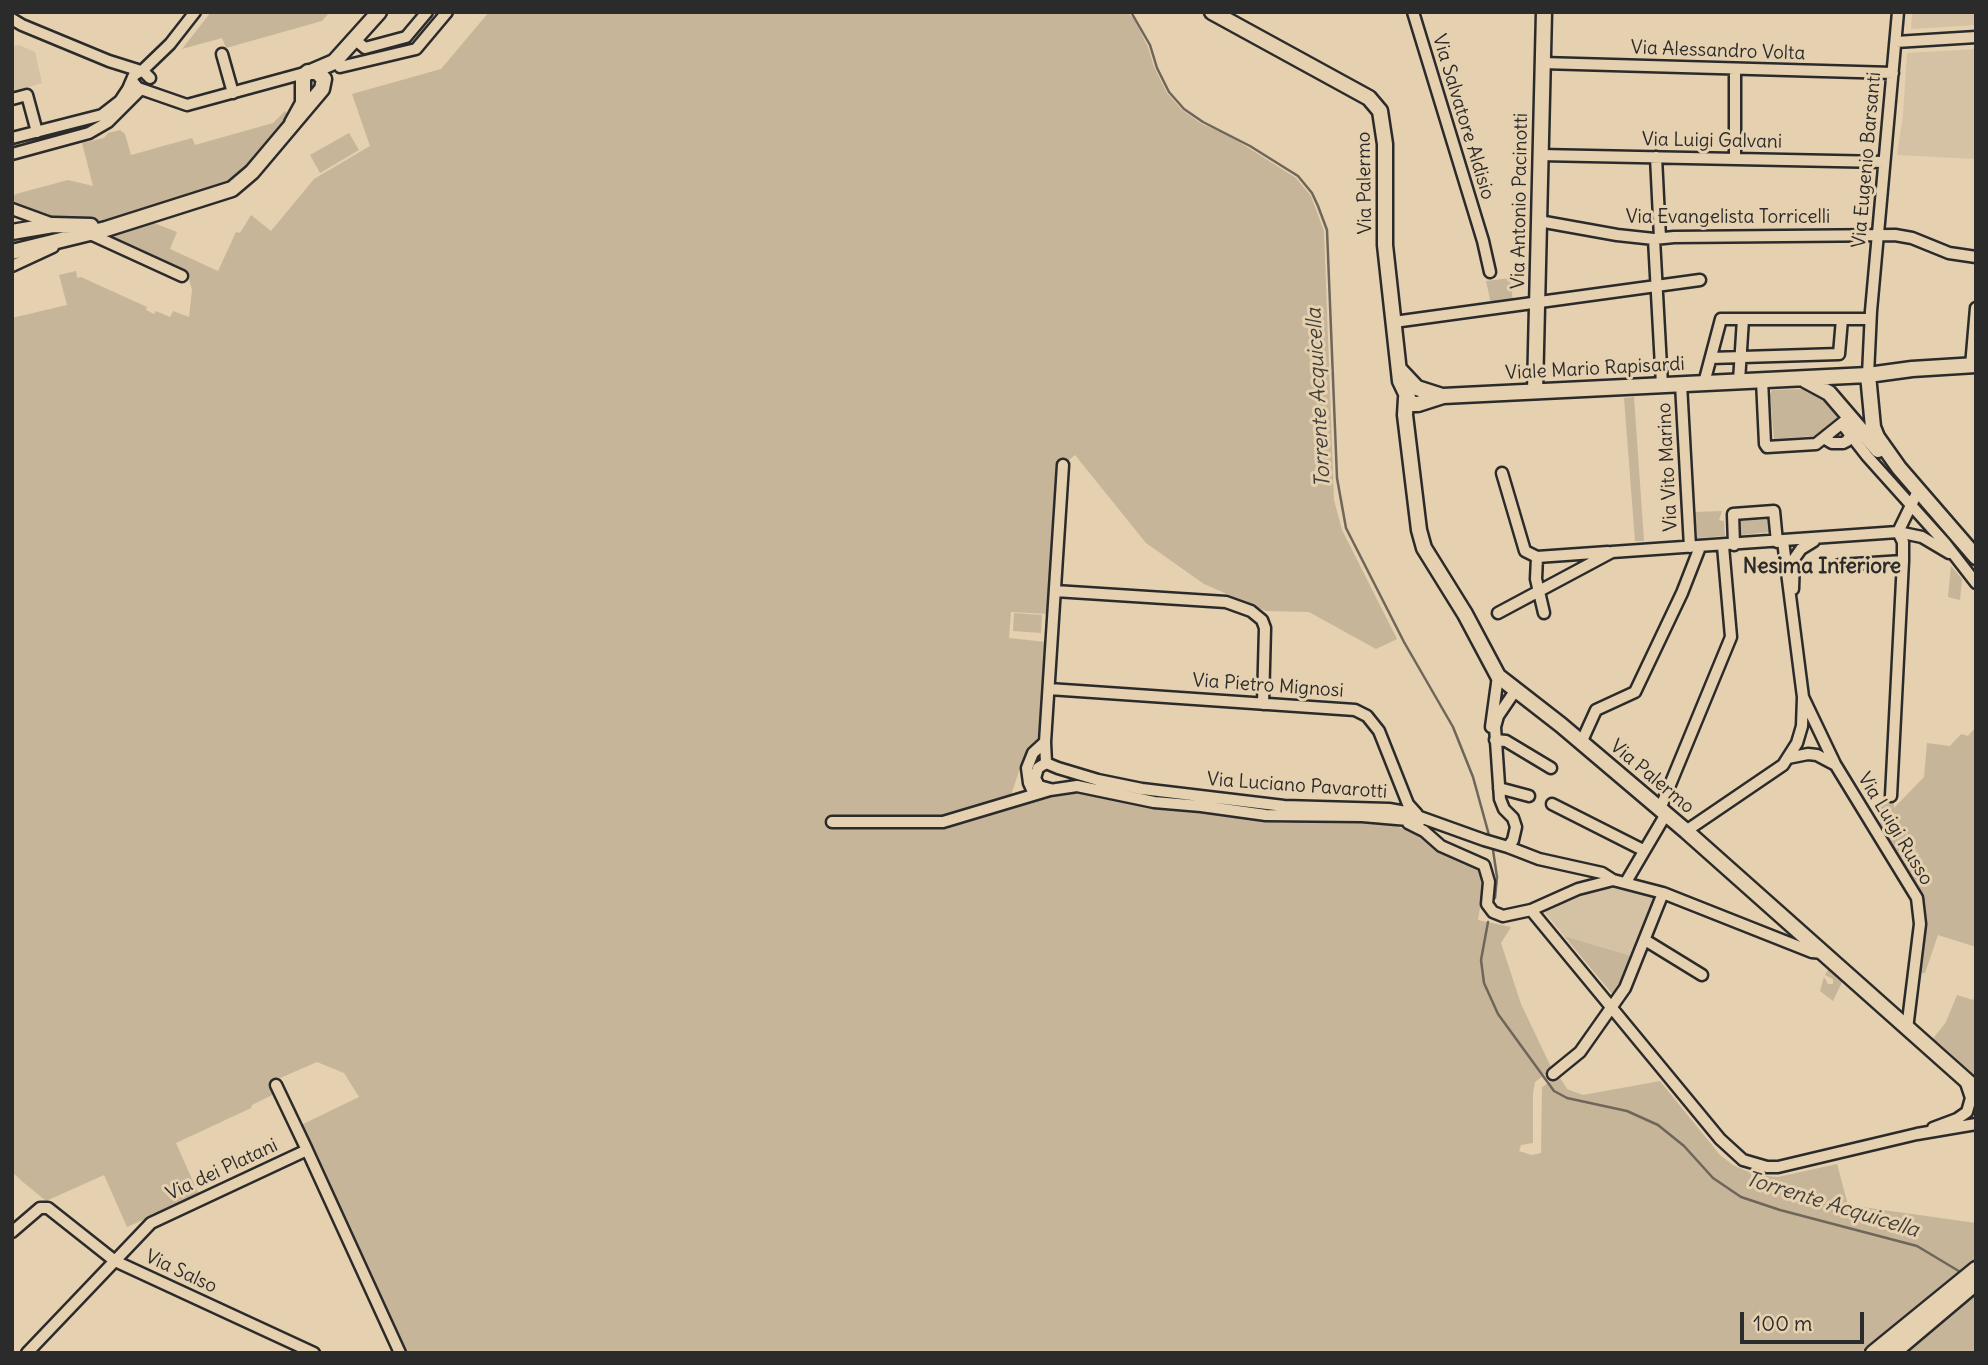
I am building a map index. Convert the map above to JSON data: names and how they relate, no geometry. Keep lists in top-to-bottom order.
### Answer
{
  "streets": {
    "main road": ["Via Palermo", "Via Antonio Pacinotti", "Viale Mario Rapisardi"],
    "street": [
      "Via Alessandro Volta",
      "Via Salvatore Aldisio",
      "Via Luigi Galvani",
      "Via Eugenio Barsanti",
      "Via Evangelista Torricelli",
      "Via Vito Marino",
      "Via Pietro Mignosi",
      "Via Luciano Pavarotti",
      "Via Luigi Russo",
      "Via dei Platani",
      "Via Salso"
    ]
  },
  "crossings": [
    ["Via Alessandro Volta", "Via Eugenio Barsanti"],
    ["Via Alessandro Volta", "Via Antonio Pacinotti"],
    ["Via Luigi Galvani", "Via Eugenio Barsanti"],
    ["Via Luigi Galvani", "Via Antonio Pacinotti"],
    ["Via Eugenio Barsanti", "Via Evangelista Torricelli"],
    ["Via Eugenio Barsanti", "Viale Mario Rapisardi"],
    ["Via Palermo", "Viale Mario Rapisardi"],
    ["Via Palermo", "Via Luigi Russo"],
    ["Via Antonio Pacinotti", "Via Evangelista Torricelli"],
    ["Via Antonio Pacinotti", "Viale Mario Rapisardi"],
    ["Viale Mario Rapisardi", "Via Vito Marino"],
    ["Via Pietro Mignosi", "Via Luciano Pavarotti"],
    ["Via dei Platani", "Via Salso"]
  ],
  "districts": ["Nesima Inferiore"],
  "water": ["Torrente Acquicella"],
  "scale_bar": "100 m"
}
